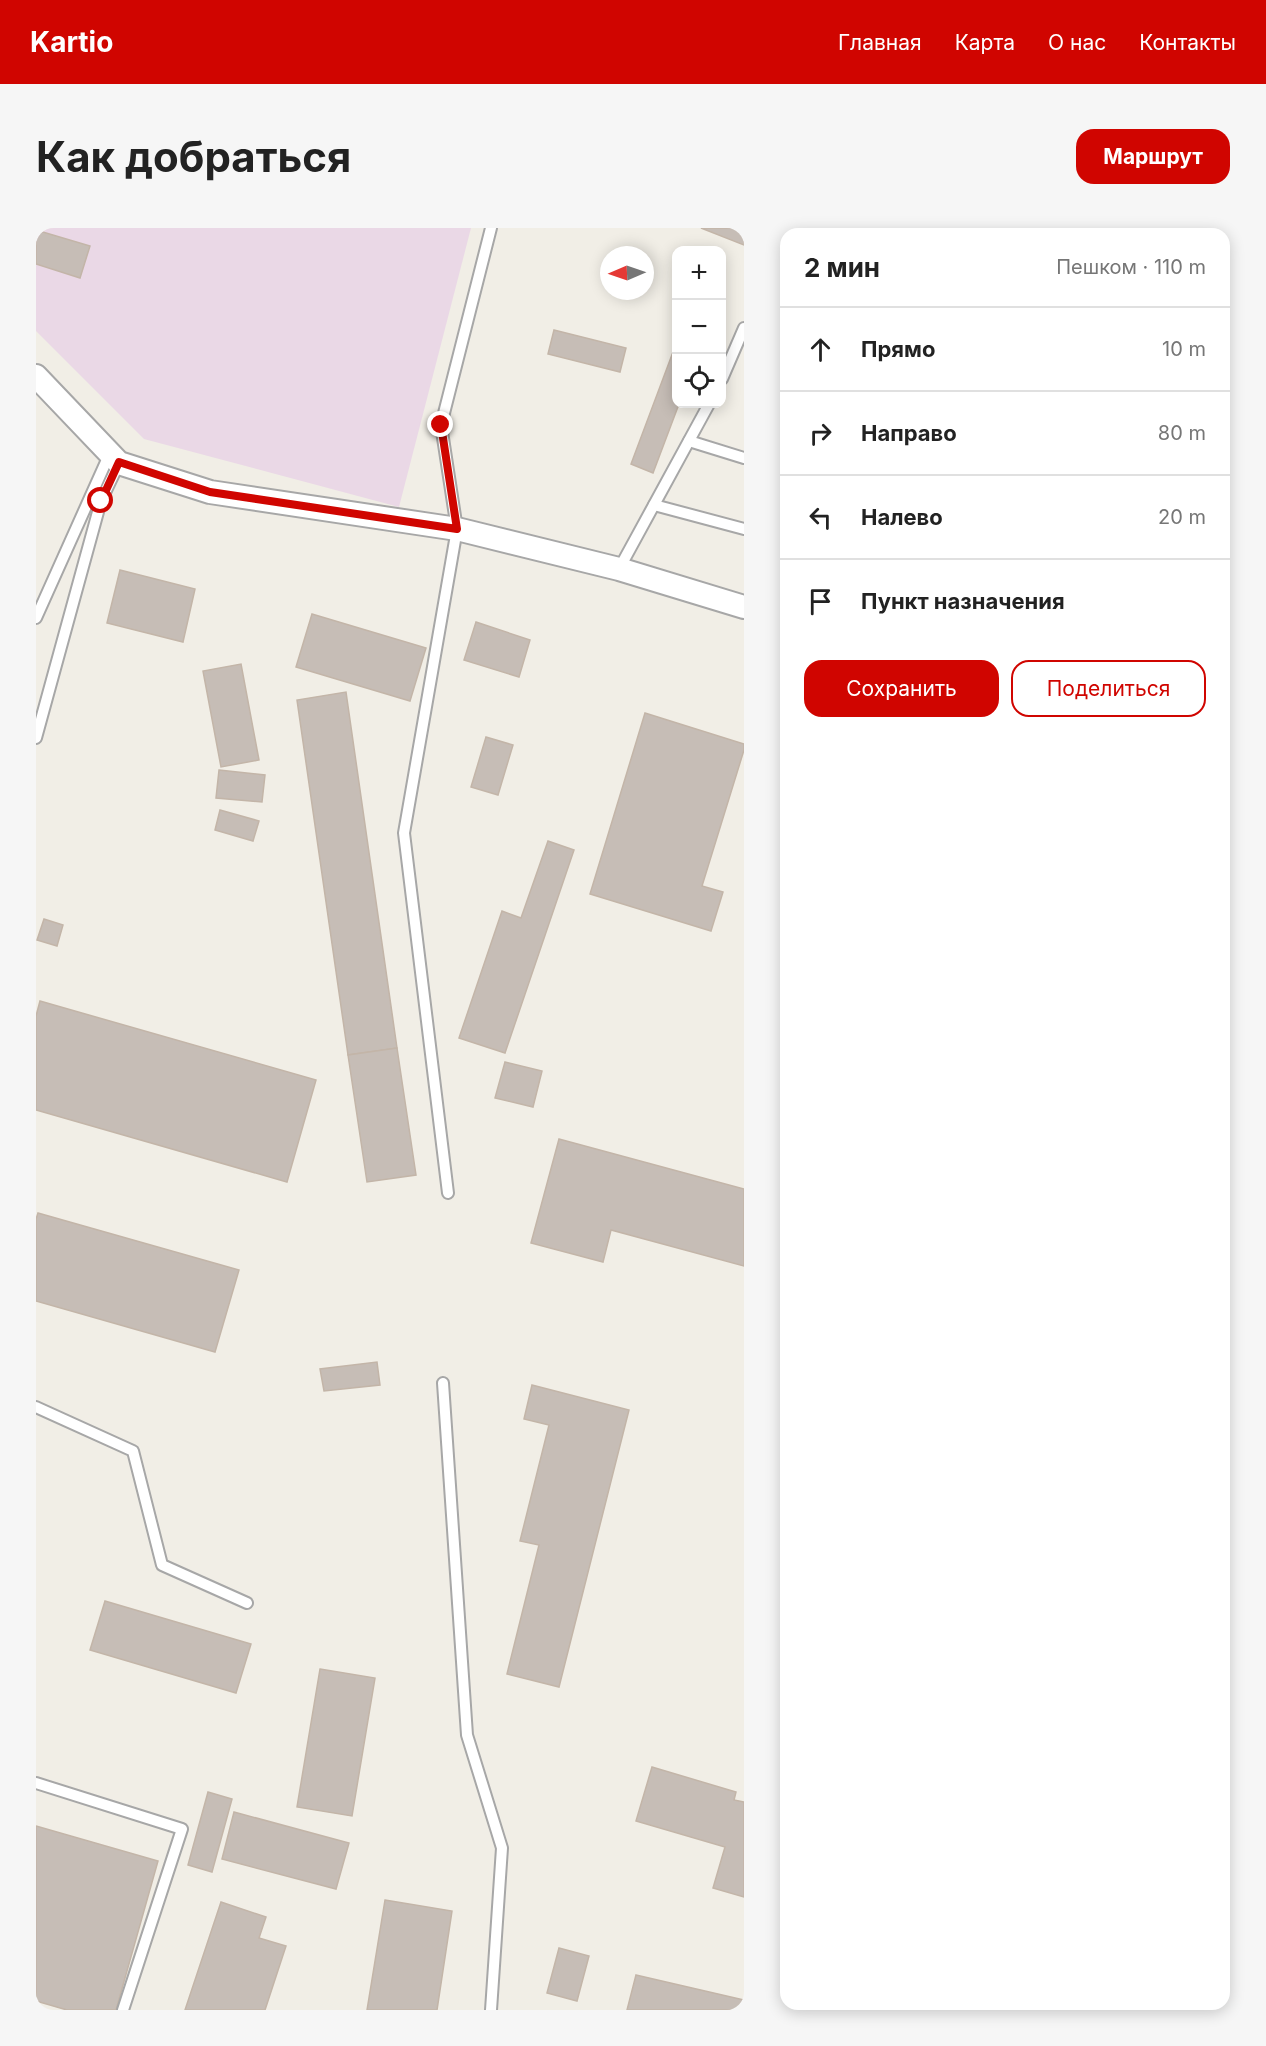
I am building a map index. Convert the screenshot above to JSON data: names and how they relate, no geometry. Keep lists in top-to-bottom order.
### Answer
{
  "north": "left",
  "page": {
    "header": "Kartio",
    "nav": [
      "Главная",
      "Карта",
      "О нас",
      "Контакты"
    ],
    "buttons": [
      "Маршрут",
      ["Сохранить", "Поделиться"]
    ],
    "title": "Как добраться",
    "heading": ["2 мин", "Пешком · 110 m"],
    "map_buttons": ["+", "−"],
    "list": [
      ["Прямо", "10 m"],
      ["Направо", "80 m"],
      ["Налево", "20 m"],
      "Пункт назначения"
    ]
  }
}
